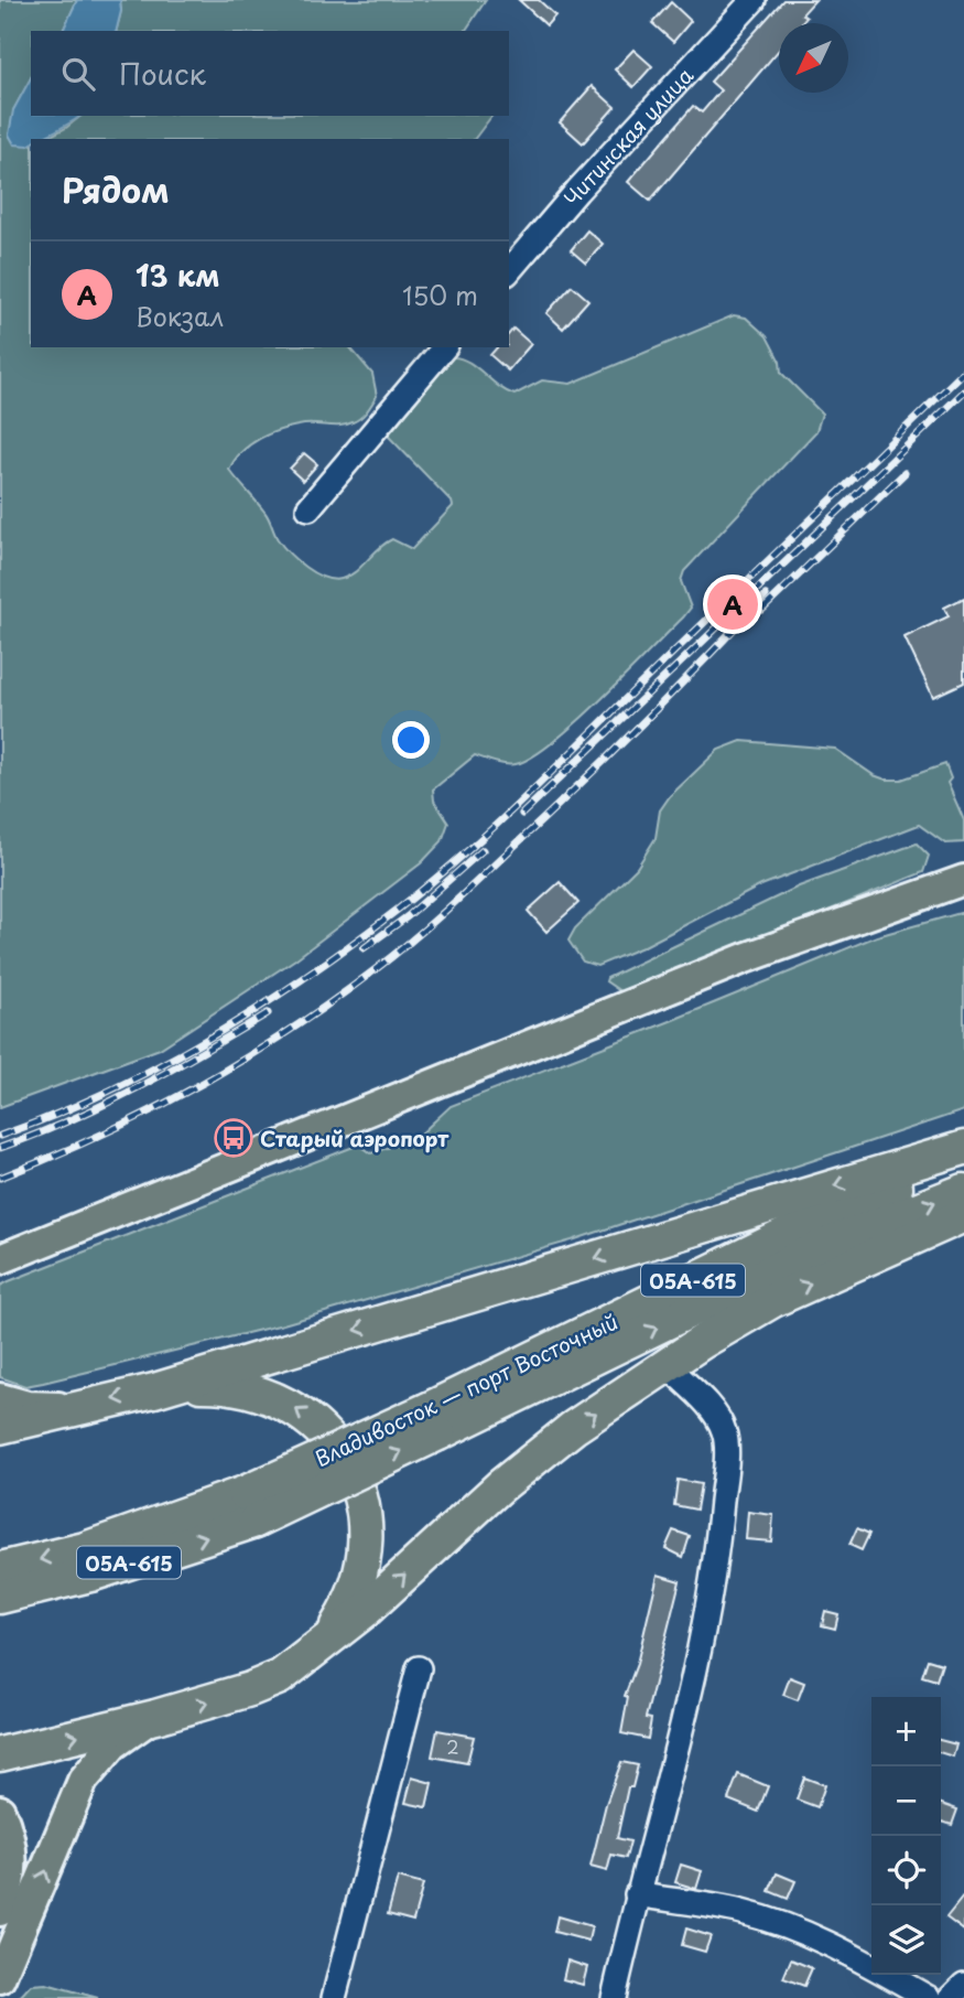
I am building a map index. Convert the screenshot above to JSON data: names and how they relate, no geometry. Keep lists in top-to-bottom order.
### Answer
{
  "streets": {
    "highway": ["05А-615", "Владивосток — порт Восточный"],
    "street": ["Читинская улица"]
  },
  "places": {
    "bus stop": ["Старый аэропорт"]
  },
  "house_numbers": ["2"],
  "north": "bottom left",
  "page": {
    "search": "Поиск",
    "heading": "Рядом",
    "list": [
      {
        "mark": "A",
        "name": "13 км",
        "note": "Вокзал",
        "value": "150 m"
      }
    ],
    "pins": "A",
    "map_buttons": ["+", "−"]
  }
}
